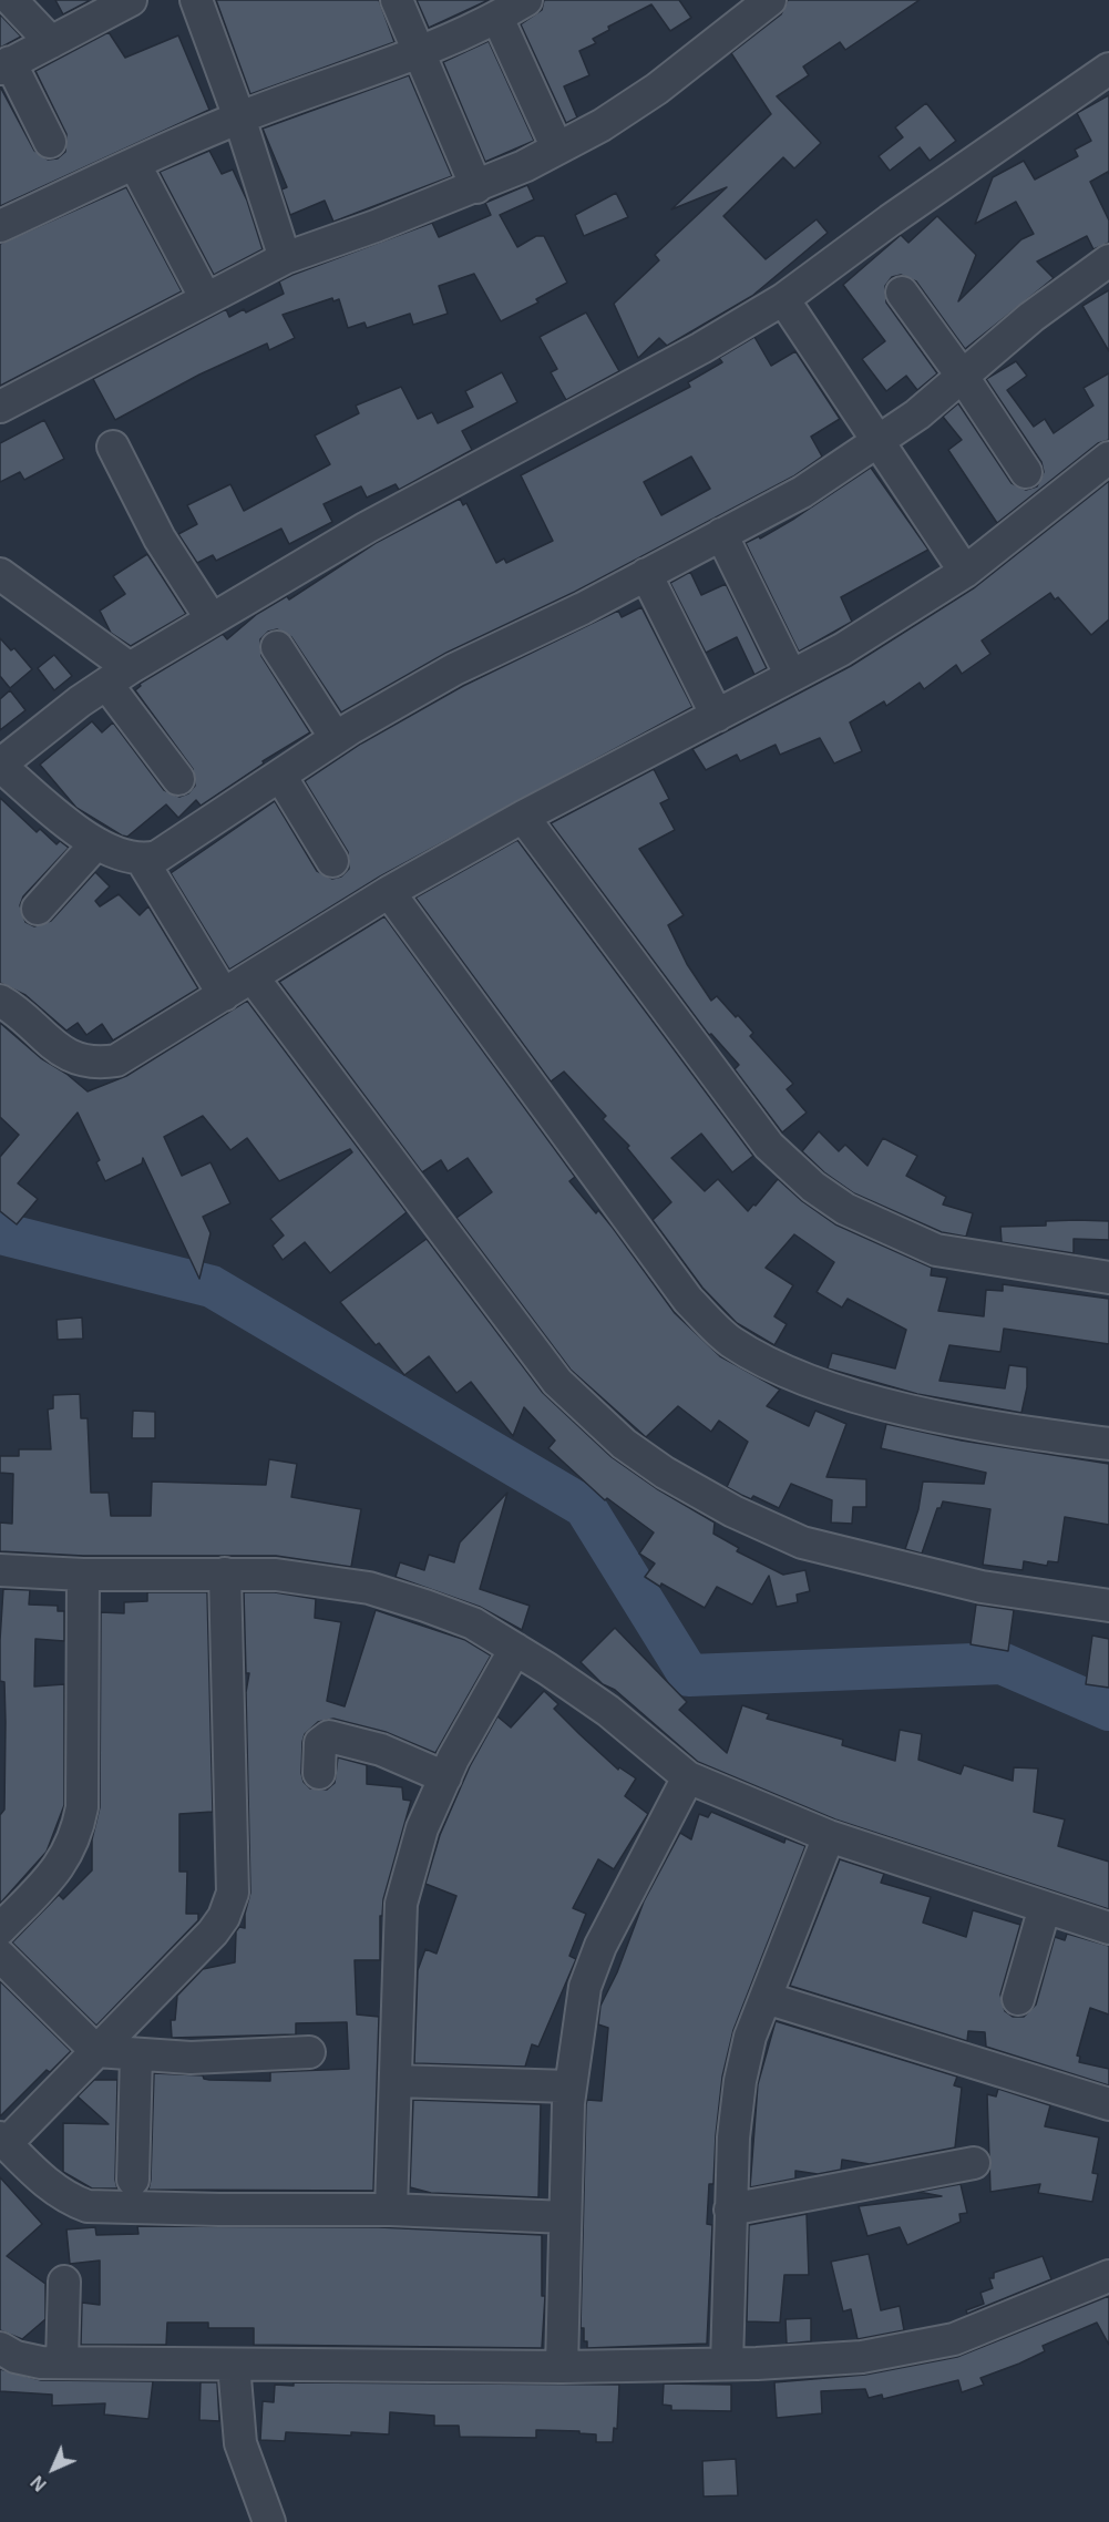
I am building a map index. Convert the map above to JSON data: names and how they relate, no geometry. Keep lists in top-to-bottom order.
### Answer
{
  "north": "bottom left"
}
